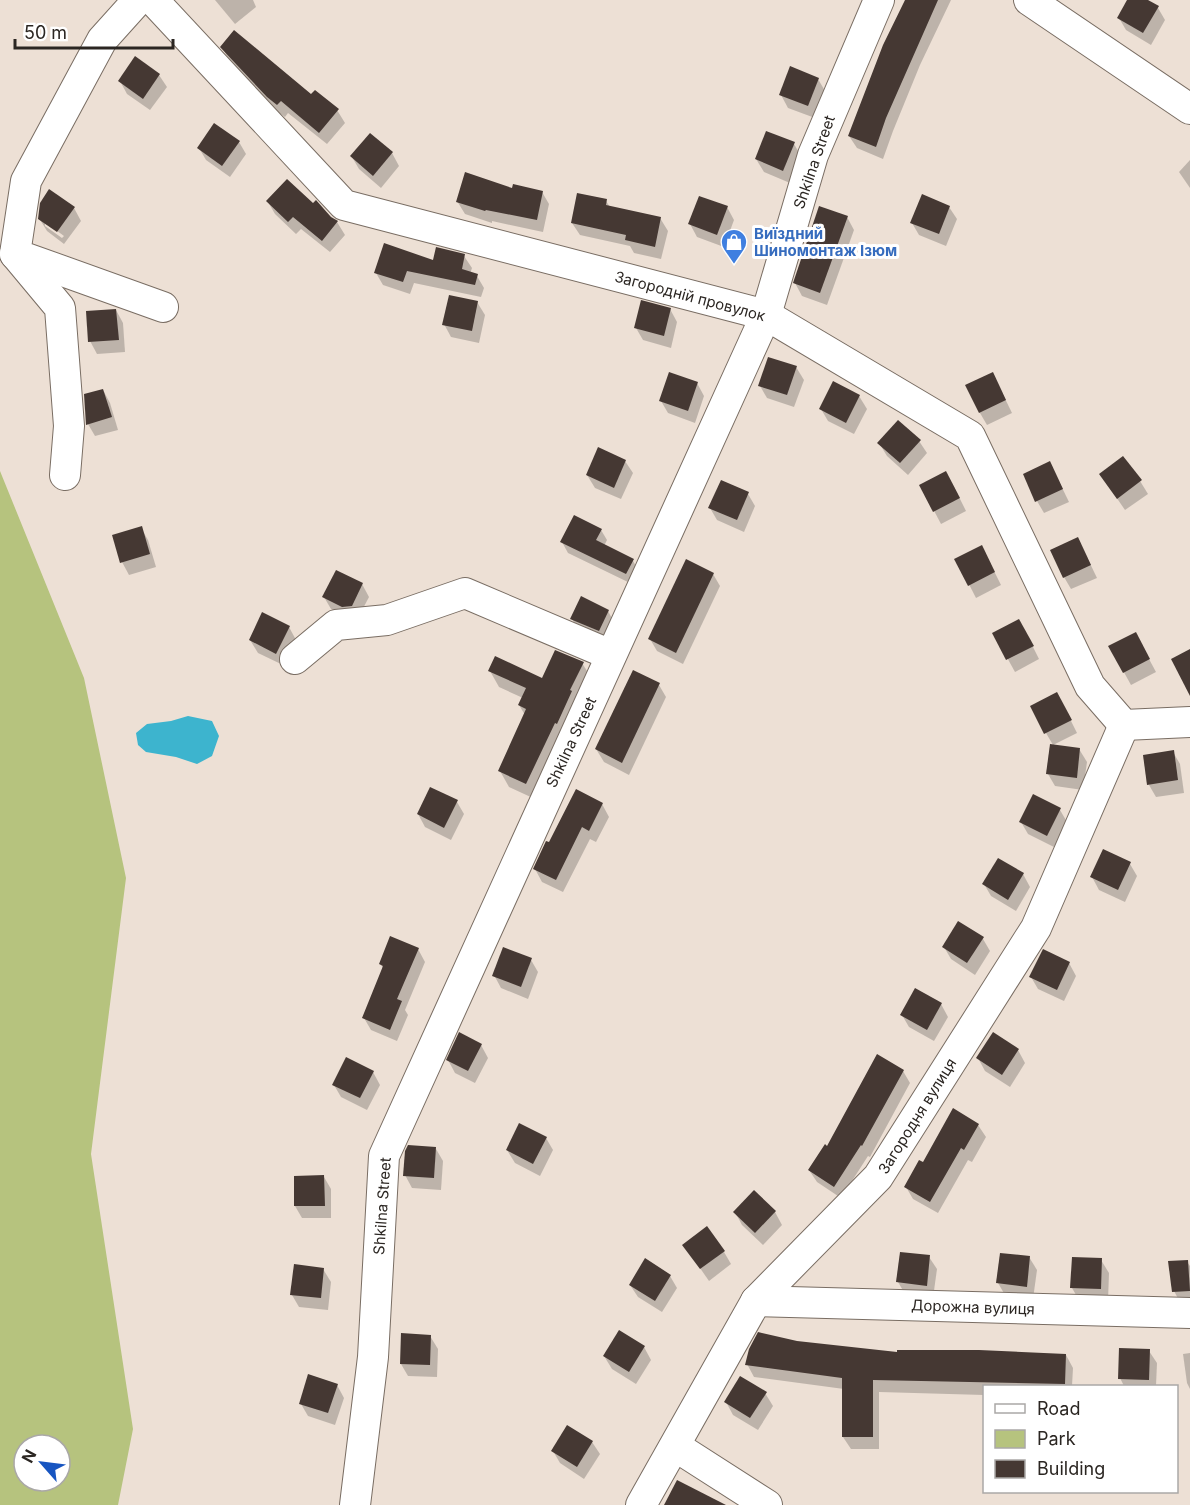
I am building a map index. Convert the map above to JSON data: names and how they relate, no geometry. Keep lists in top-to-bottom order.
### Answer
{
  "streets": {
    "street": [
      "Shkilna Street",
      "Загородній провулок",
      "Загородня вулиця",
      "Дорожна вулиця"
    ]
  },
  "crossings": [
    ["Shkilna Street", "Загородній провулок"],
    ["Загородній провулок", "Загородня вулиця"],
    ["Загородня вулиця", "Дорожна вулиця"]
  ],
  "places": {
    "shop": ["Виїздний Шиномонтаж Ізюм"]
  },
  "legend": ["Road", "Park", "Building"],
  "scale_bar": "50 m",
  "north": "top left"
}
